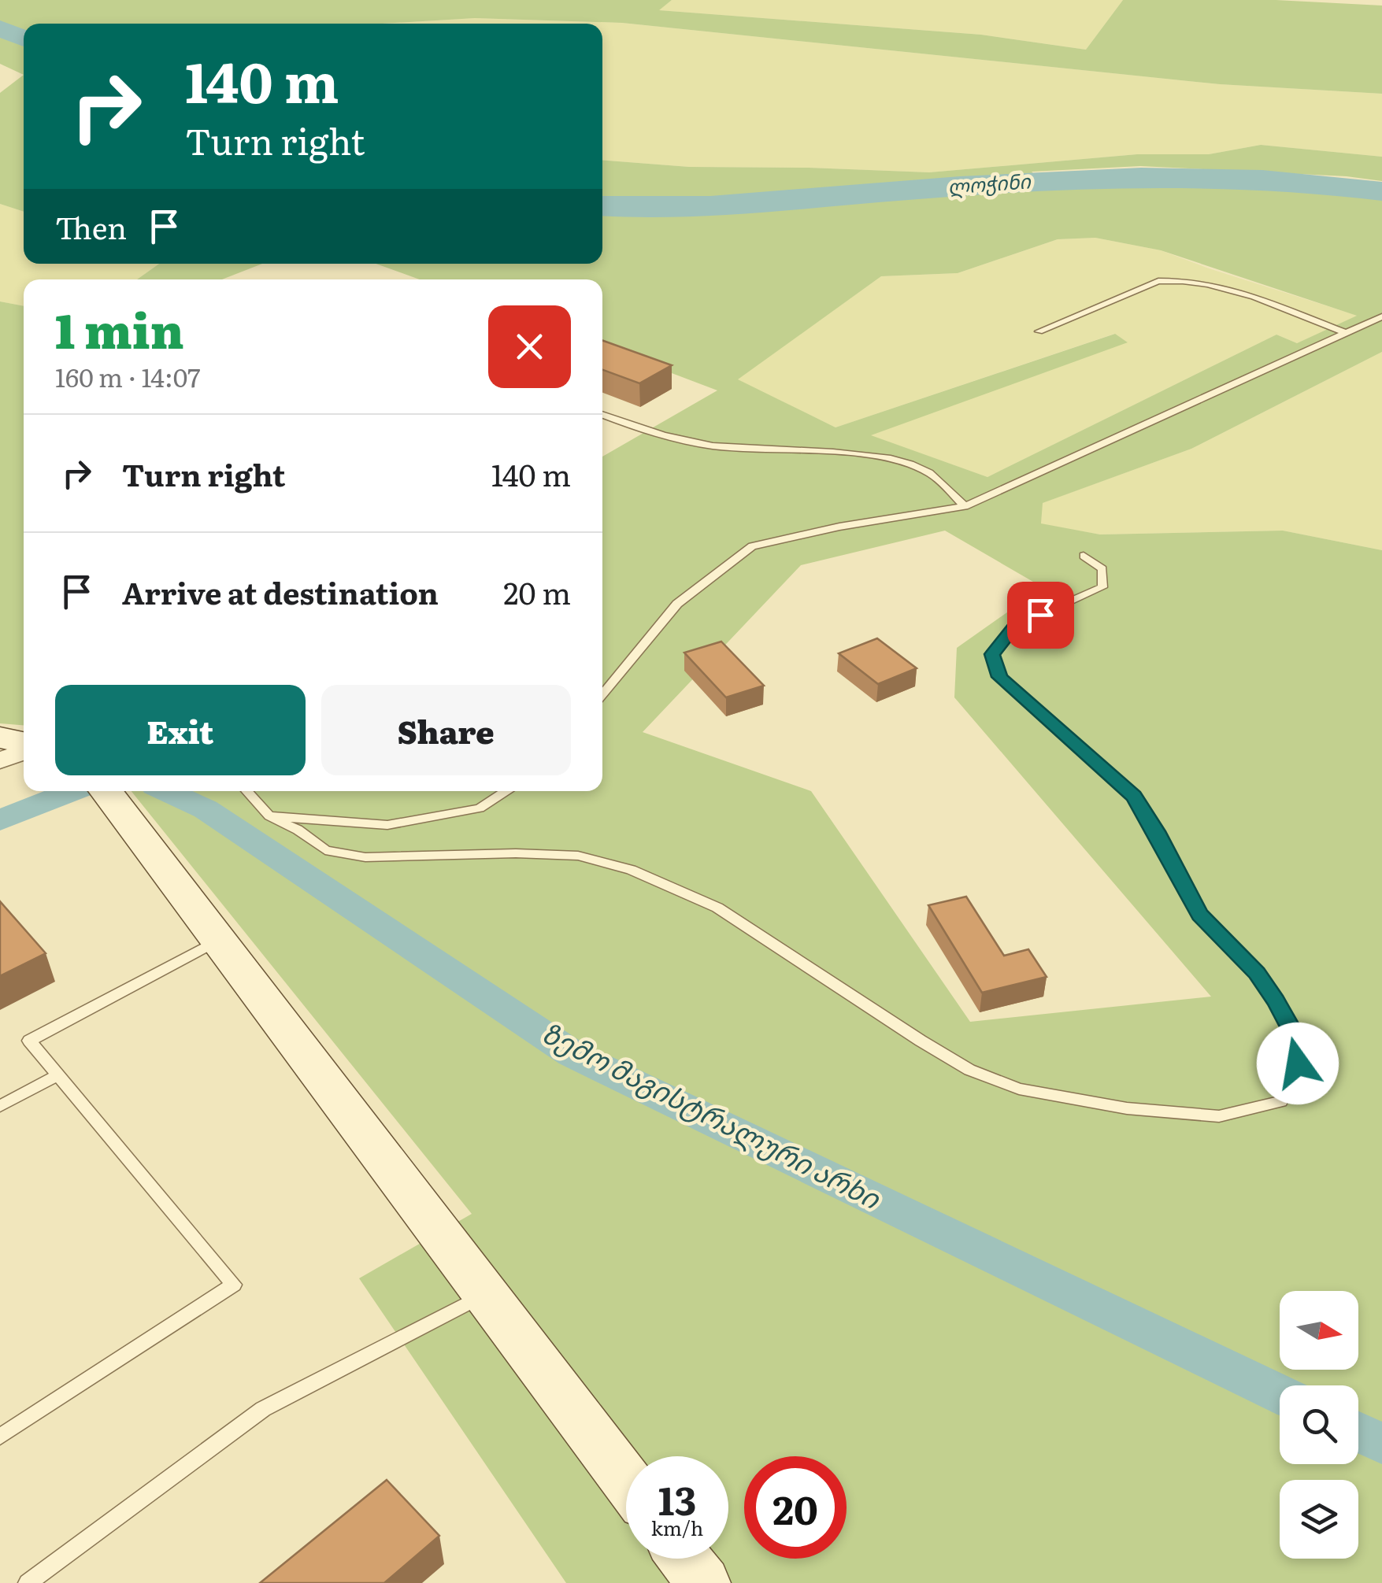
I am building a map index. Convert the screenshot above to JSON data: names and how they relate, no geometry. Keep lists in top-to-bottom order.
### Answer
{
  "water": ["ლოჭინი", "ზემო მაგისტრალური არხი"],
  "north": "right",
  "page": {
    "turn": ["140 m", "Turn right"],
    "then": "Then",
    "heading": ["1 min", "160 m · 14:07"],
    "list": [
      {
        "name": "Turn right",
        "value": "140 m"
      },
      {
        "name": "Arrive at destination",
        "value": "20 m"
      }
    ],
    "buttons": ["Exit", "Share"],
    "speed": "13 km/h",
    "limit": "20"
  }
}
